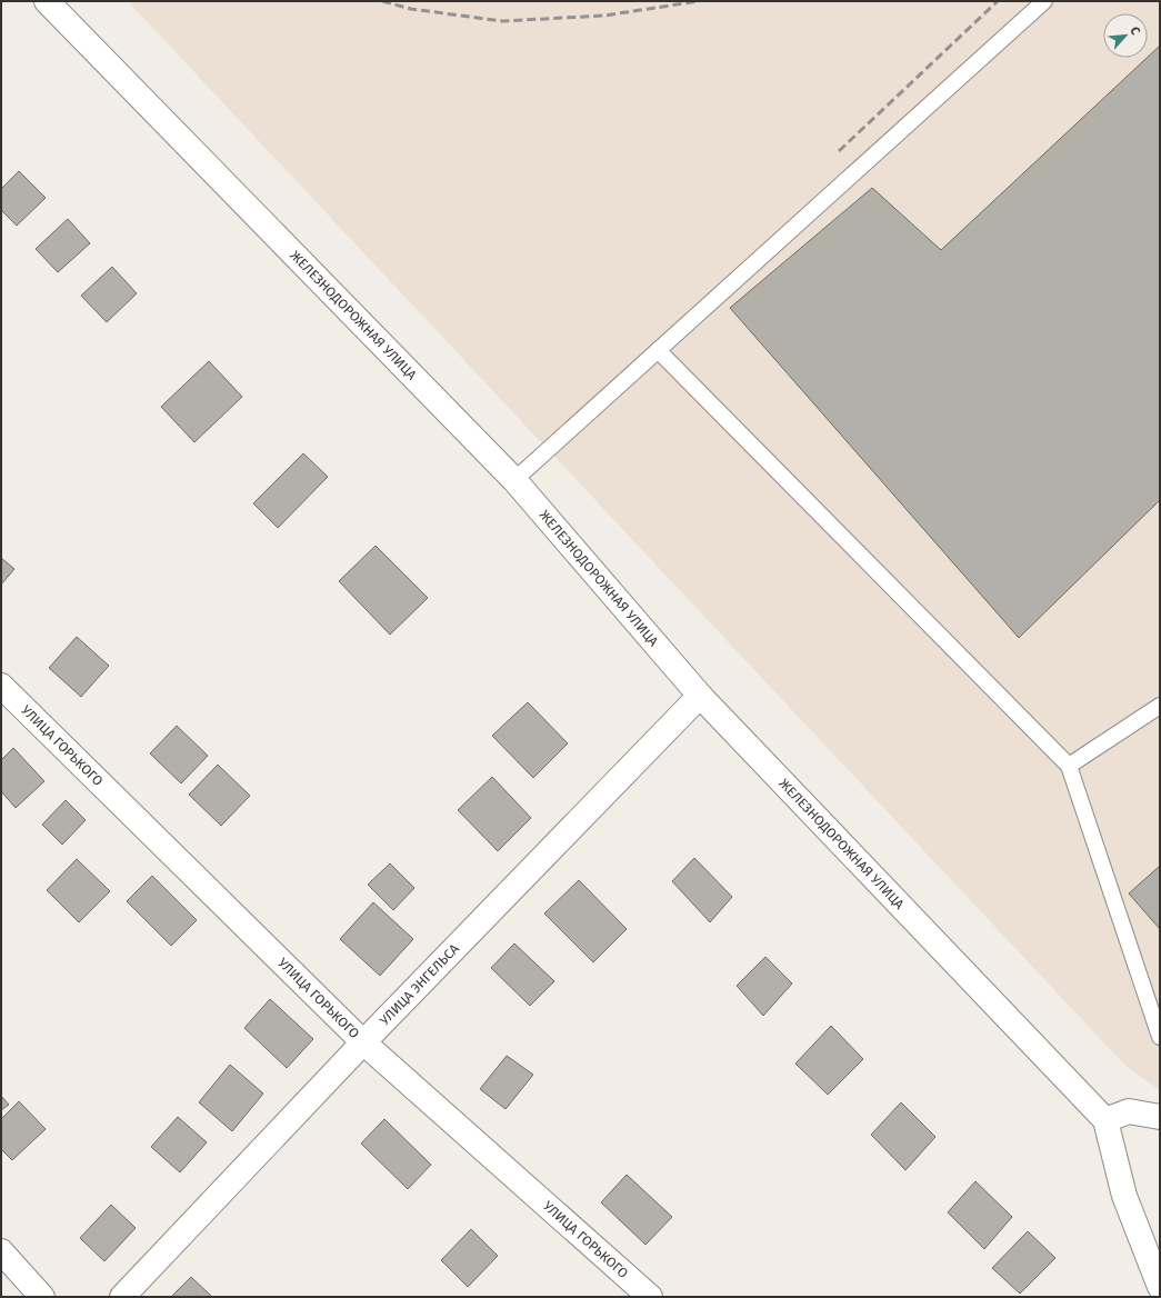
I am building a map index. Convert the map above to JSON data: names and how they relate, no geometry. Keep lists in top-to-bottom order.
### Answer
{
  "streets": {
    "street": ["ЖЕЛЕЗНОДОРОЖНАЯ УЛИЦА", "УЛИЦА ГОРЬКОГО", "УЛИЦА ЭНГЕЛЬСА"]
  },
  "crossings": [
    ["ЖЕЛЕЗНОДОРОЖНАЯ УЛИЦА", "УЛИЦА ЭНГЕЛЬСА"],
    ["УЛИЦА ГОРЬКОГО", "УЛИЦА ЭНГЕЛЬСА"]
  ],
  "north": "top right"
}
